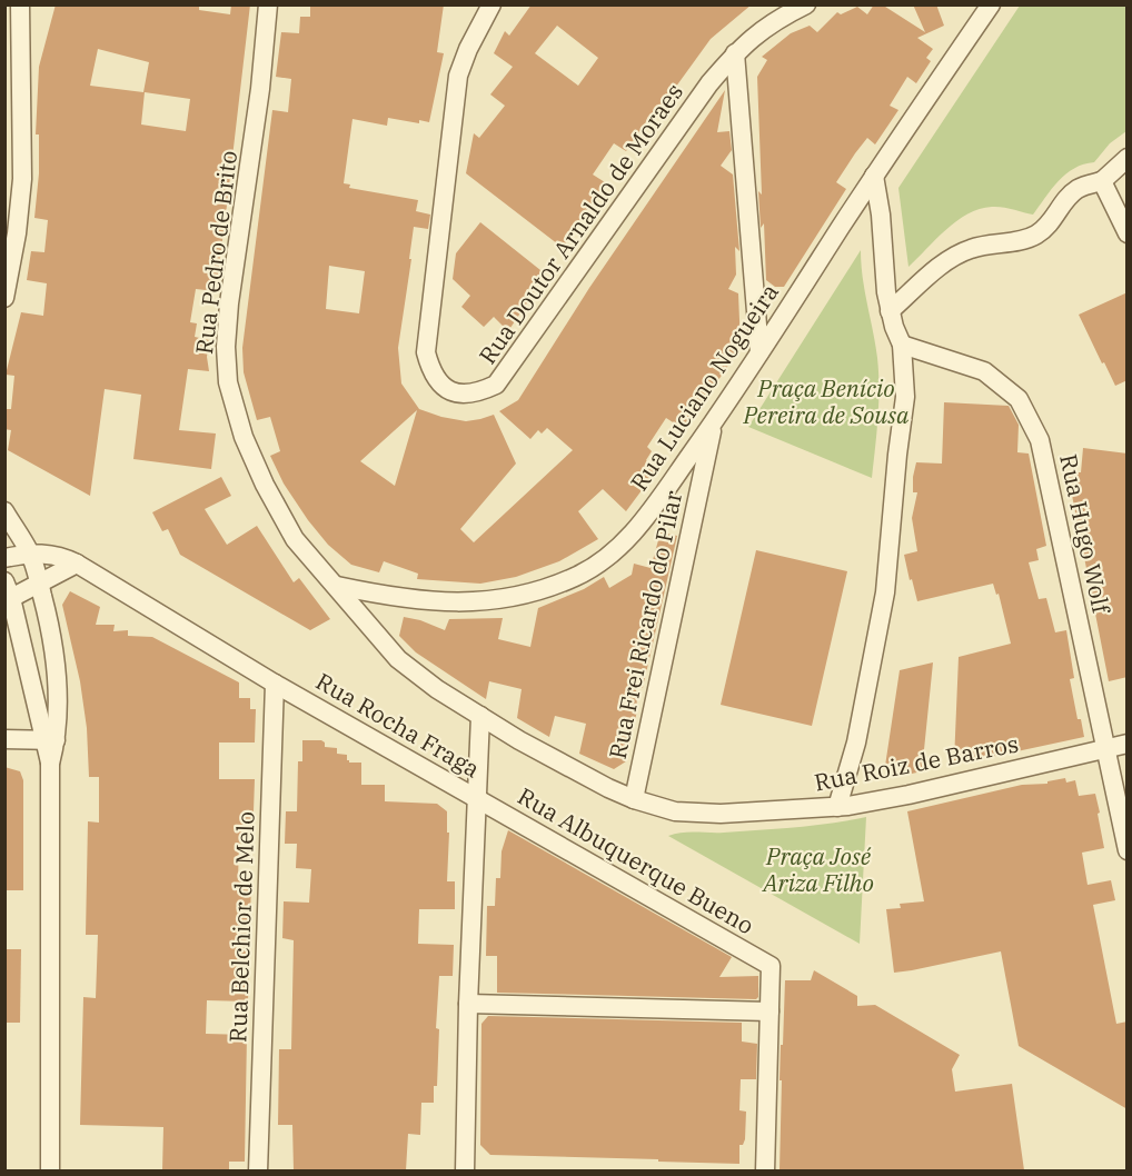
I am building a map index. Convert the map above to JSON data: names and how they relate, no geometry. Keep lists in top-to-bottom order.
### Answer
{
  "streets": {
    "street": [
      "Rua Doutor Arnaldo de Moraes",
      "Rua Pedro de Brito",
      "Rua Luciano Nogueira",
      "Rua Hugo Wolf",
      "Rua Frei Ricardo do Pilar",
      "Rua Rocha Fraga",
      "Rua Roiz de Barros",
      "Rua Albuquerque Bueno",
      "Rua Belchior de Melo"
    ]
  },
  "crossings": [
    ["Rua Pedro de Brito", "Rua Luciano Nogueira"],
    ["Rua Pedro de Brito", "Rua Frei Ricardo do Pilar"],
    ["Rua Pedro de Brito", "Rua Roiz de Barros"],
    ["Rua Luciano Nogueira", "Rua Frei Ricardo do Pilar"],
    ["Rua Hugo Wolf", "Rua Roiz de Barros"],
    ["Rua Frei Ricardo do Pilar", "Rua Roiz de Barros"],
    ["Rua Rocha Fraga", "Rua Albuquerque Bueno"],
    ["Rua Rocha Fraga", "Rua Belchior de Melo"]
  ],
  "parks": ["Praça Benício Pereira de Sousa", "Praça José Ariza Filho"]
}
